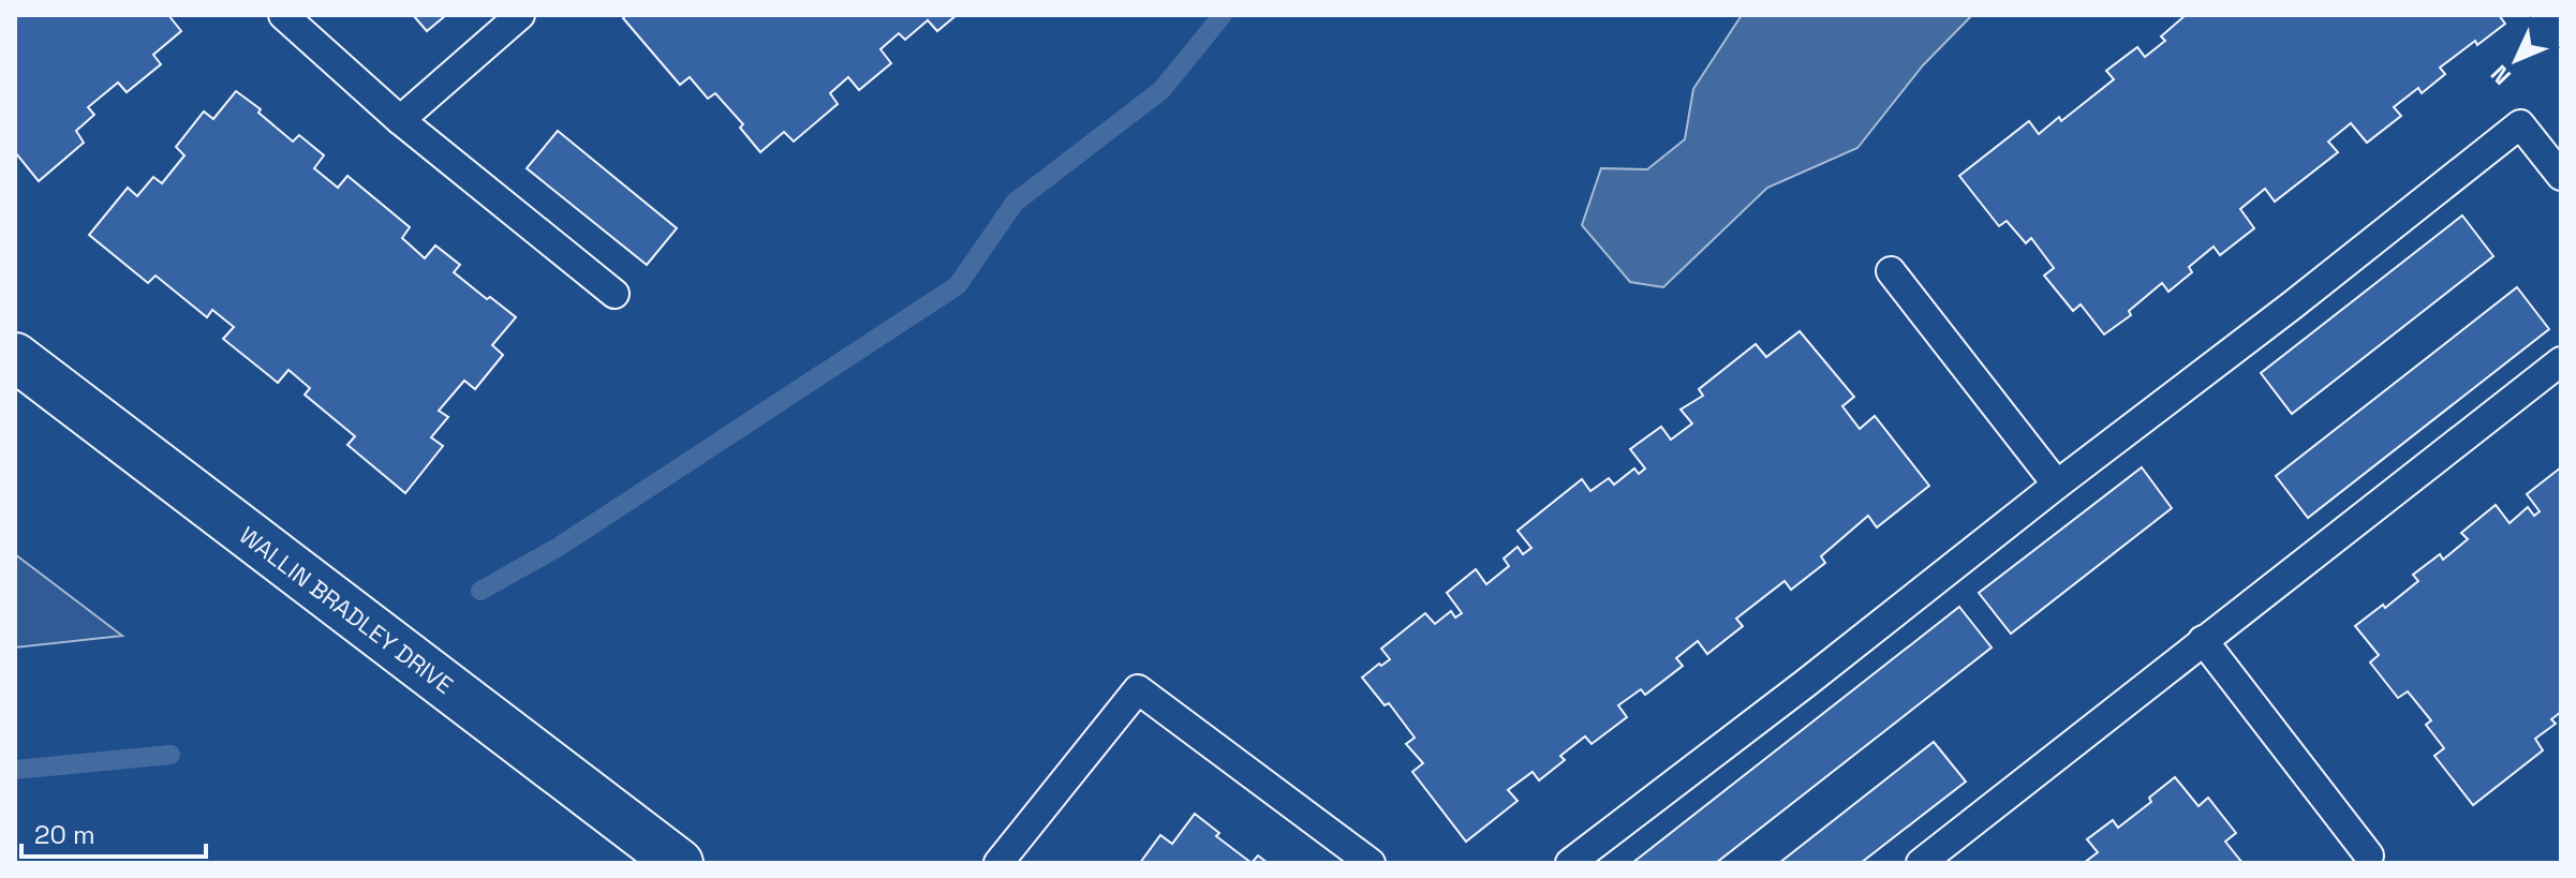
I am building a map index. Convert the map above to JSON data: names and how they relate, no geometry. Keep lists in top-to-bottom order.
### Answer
{
  "streets": {
    "street": ["WALLIN BRADLEY DRIVE"]
  },
  "scale_bar": "20 m",
  "north": "bottom left"
}
